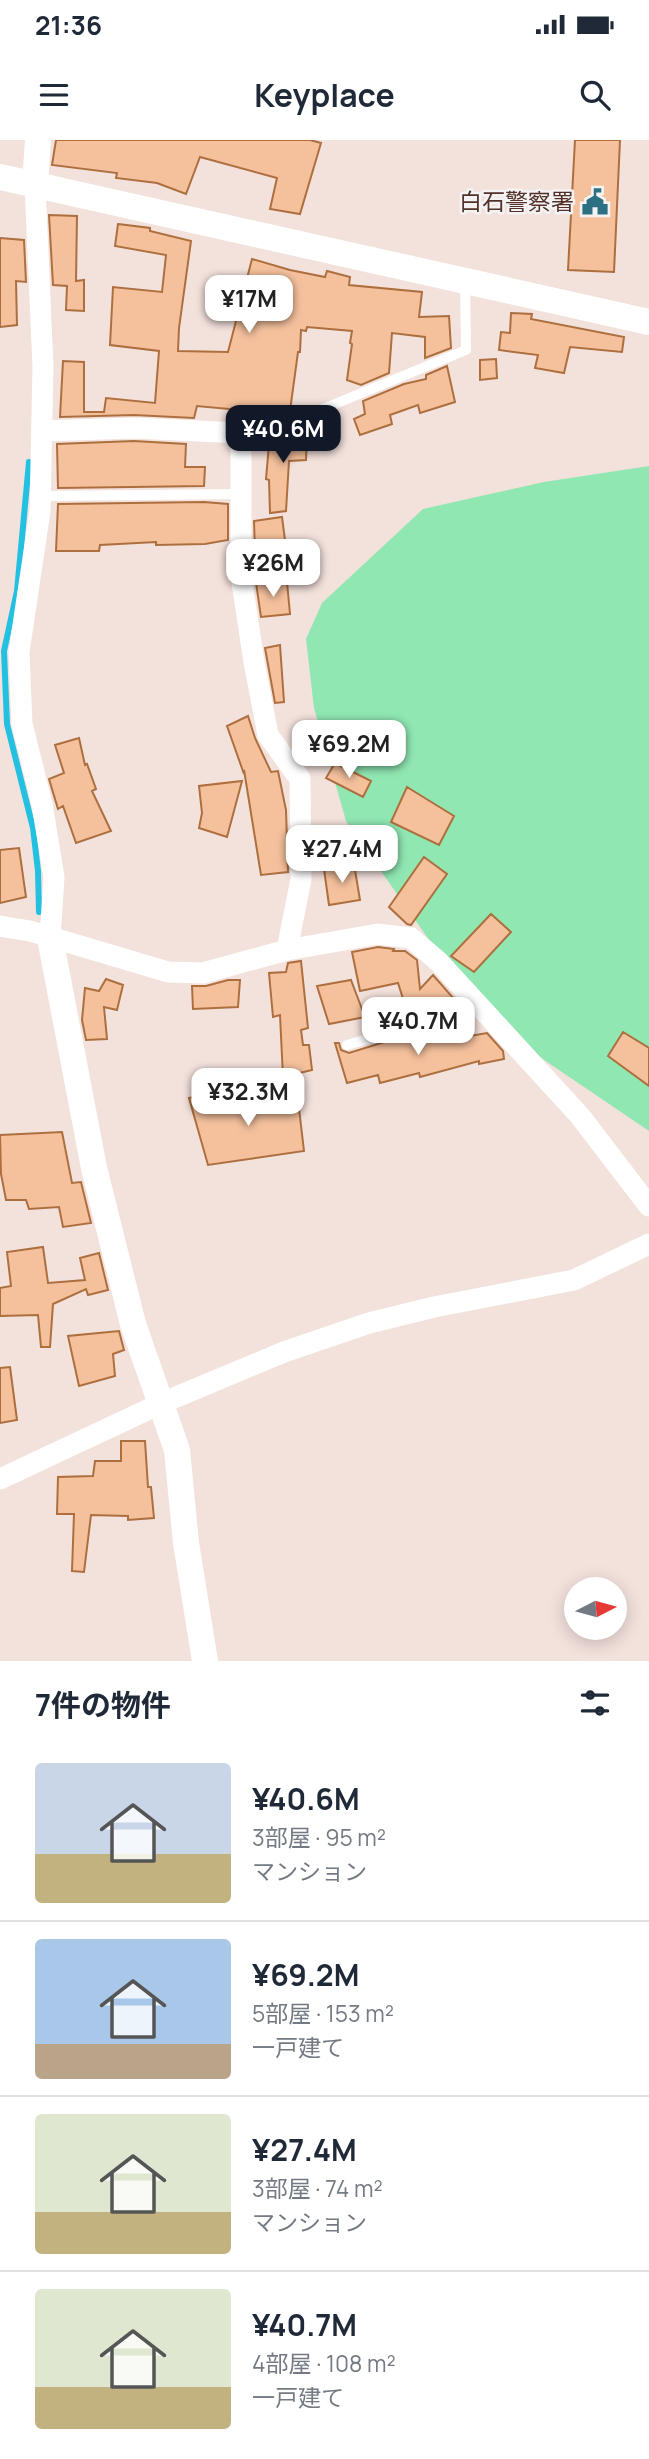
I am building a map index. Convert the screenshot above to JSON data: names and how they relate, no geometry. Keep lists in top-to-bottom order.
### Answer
{
  "places": {
    "public building": ["白石警察署"]
  },
  "north": "right",
  "page": {
    "status": "21:36",
    "header": "Keyplace",
    "price": [
      "¥17M",
      "¥40.6M",
      "¥26M",
      "¥69.2M",
      "¥27.4M",
      "¥40.7M",
      "¥32.3M"
    ],
    "heading": "7件の物件",
    "list": [
      {
        "name": "¥40.6M",
        "note": "3部屋 · 95 m² · マンション"
      },
      {
        "name": "¥69.2M",
        "note": "5部屋 · 153 m² · 一戸建て"
      },
      {
        "name": "¥27.4M",
        "note": "3部屋 · 74 m² · マンション"
      },
      {
        "name": "¥40.7M",
        "note": "4部屋 · 108 m² · 一戸建て"
      }
    ]
  }
}
